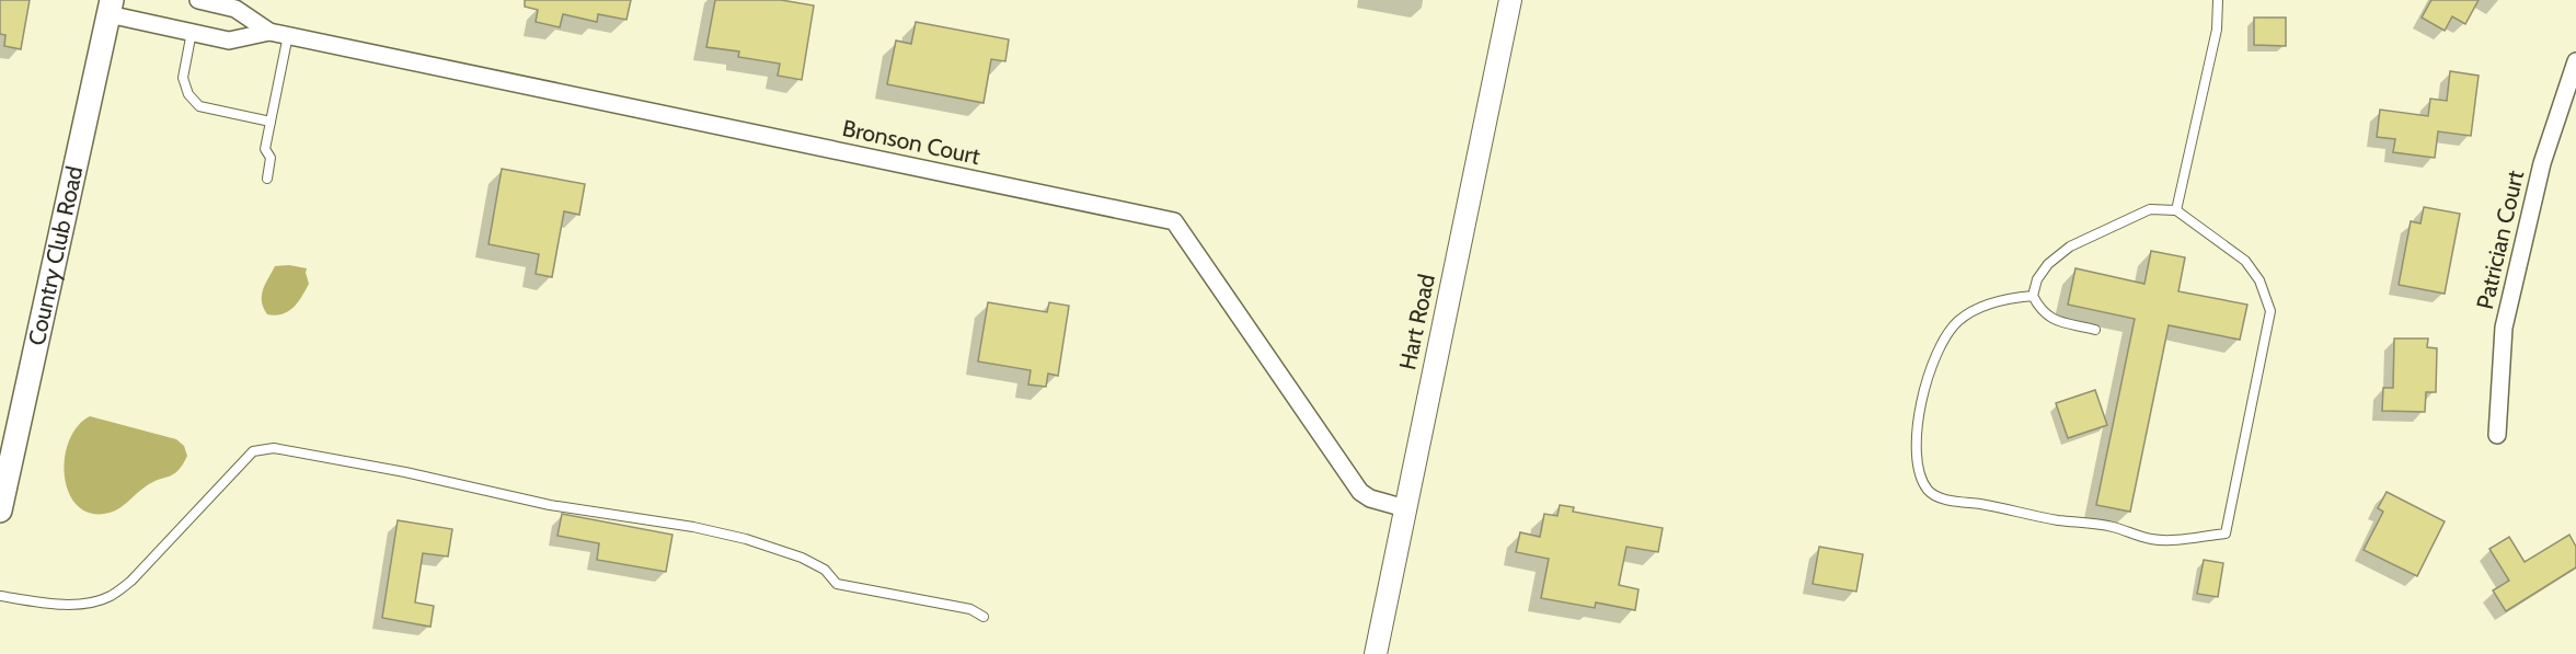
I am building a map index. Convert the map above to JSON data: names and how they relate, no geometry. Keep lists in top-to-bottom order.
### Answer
{
  "streets": {
    "main road": ["Country Club Road"],
    "street": ["Bronson Court", "Patrician Court", "Hart Road"]
  },
  "crossings": [
    ["Bronson Court", "Country Club Road"],
    ["Bronson Court", "Hart Road"]
  ]
}
